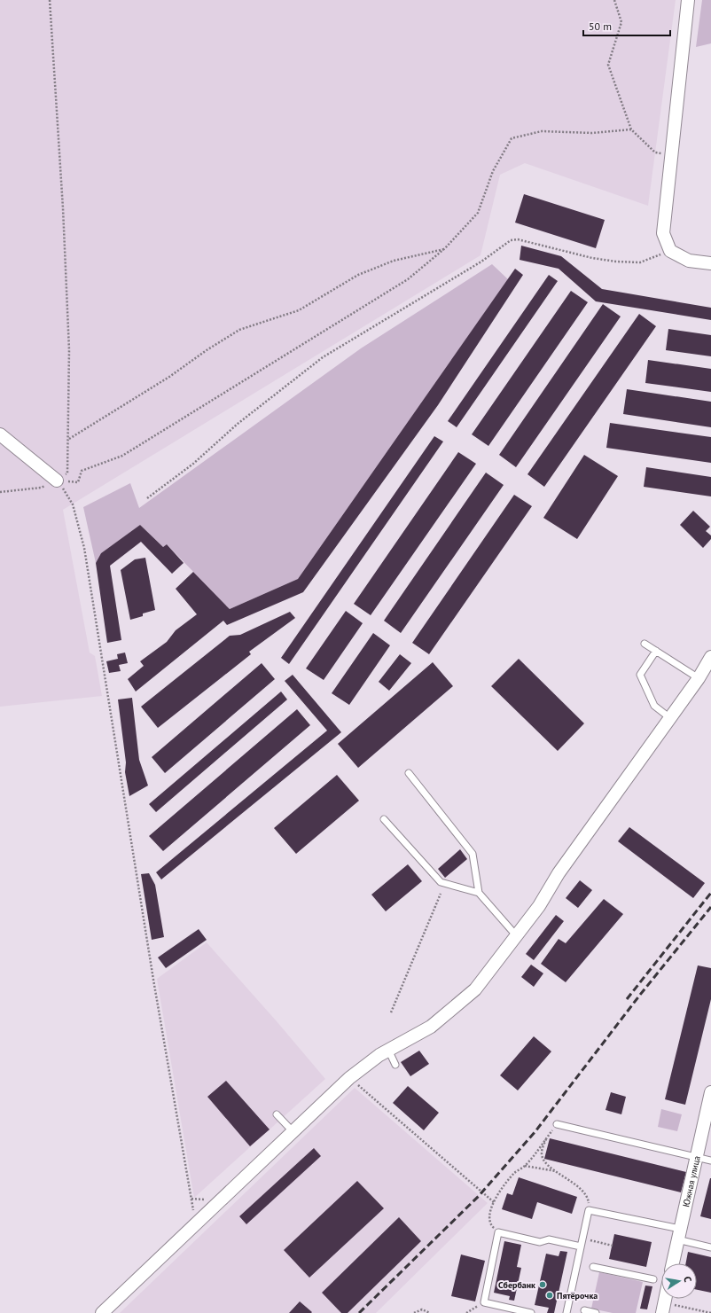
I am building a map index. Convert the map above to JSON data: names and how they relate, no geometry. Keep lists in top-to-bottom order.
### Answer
{
  "streets": {
    "street": ["Южная улица"]
  },
  "places": ["Сбербанк", "Пятёрочка"],
  "scale_bar": "50 m",
  "north": "right"
}
